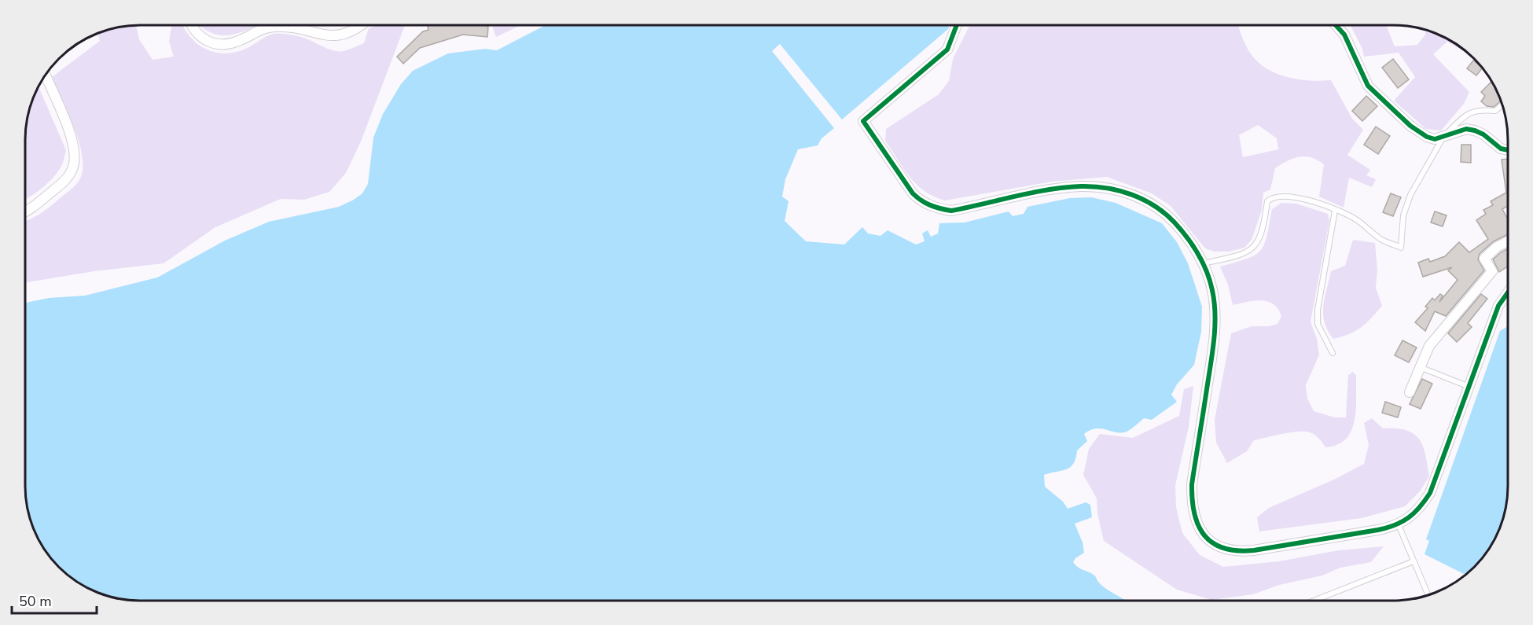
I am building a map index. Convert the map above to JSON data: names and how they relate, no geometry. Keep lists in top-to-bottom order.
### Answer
{
  "scale_bar": "50 m"
}
